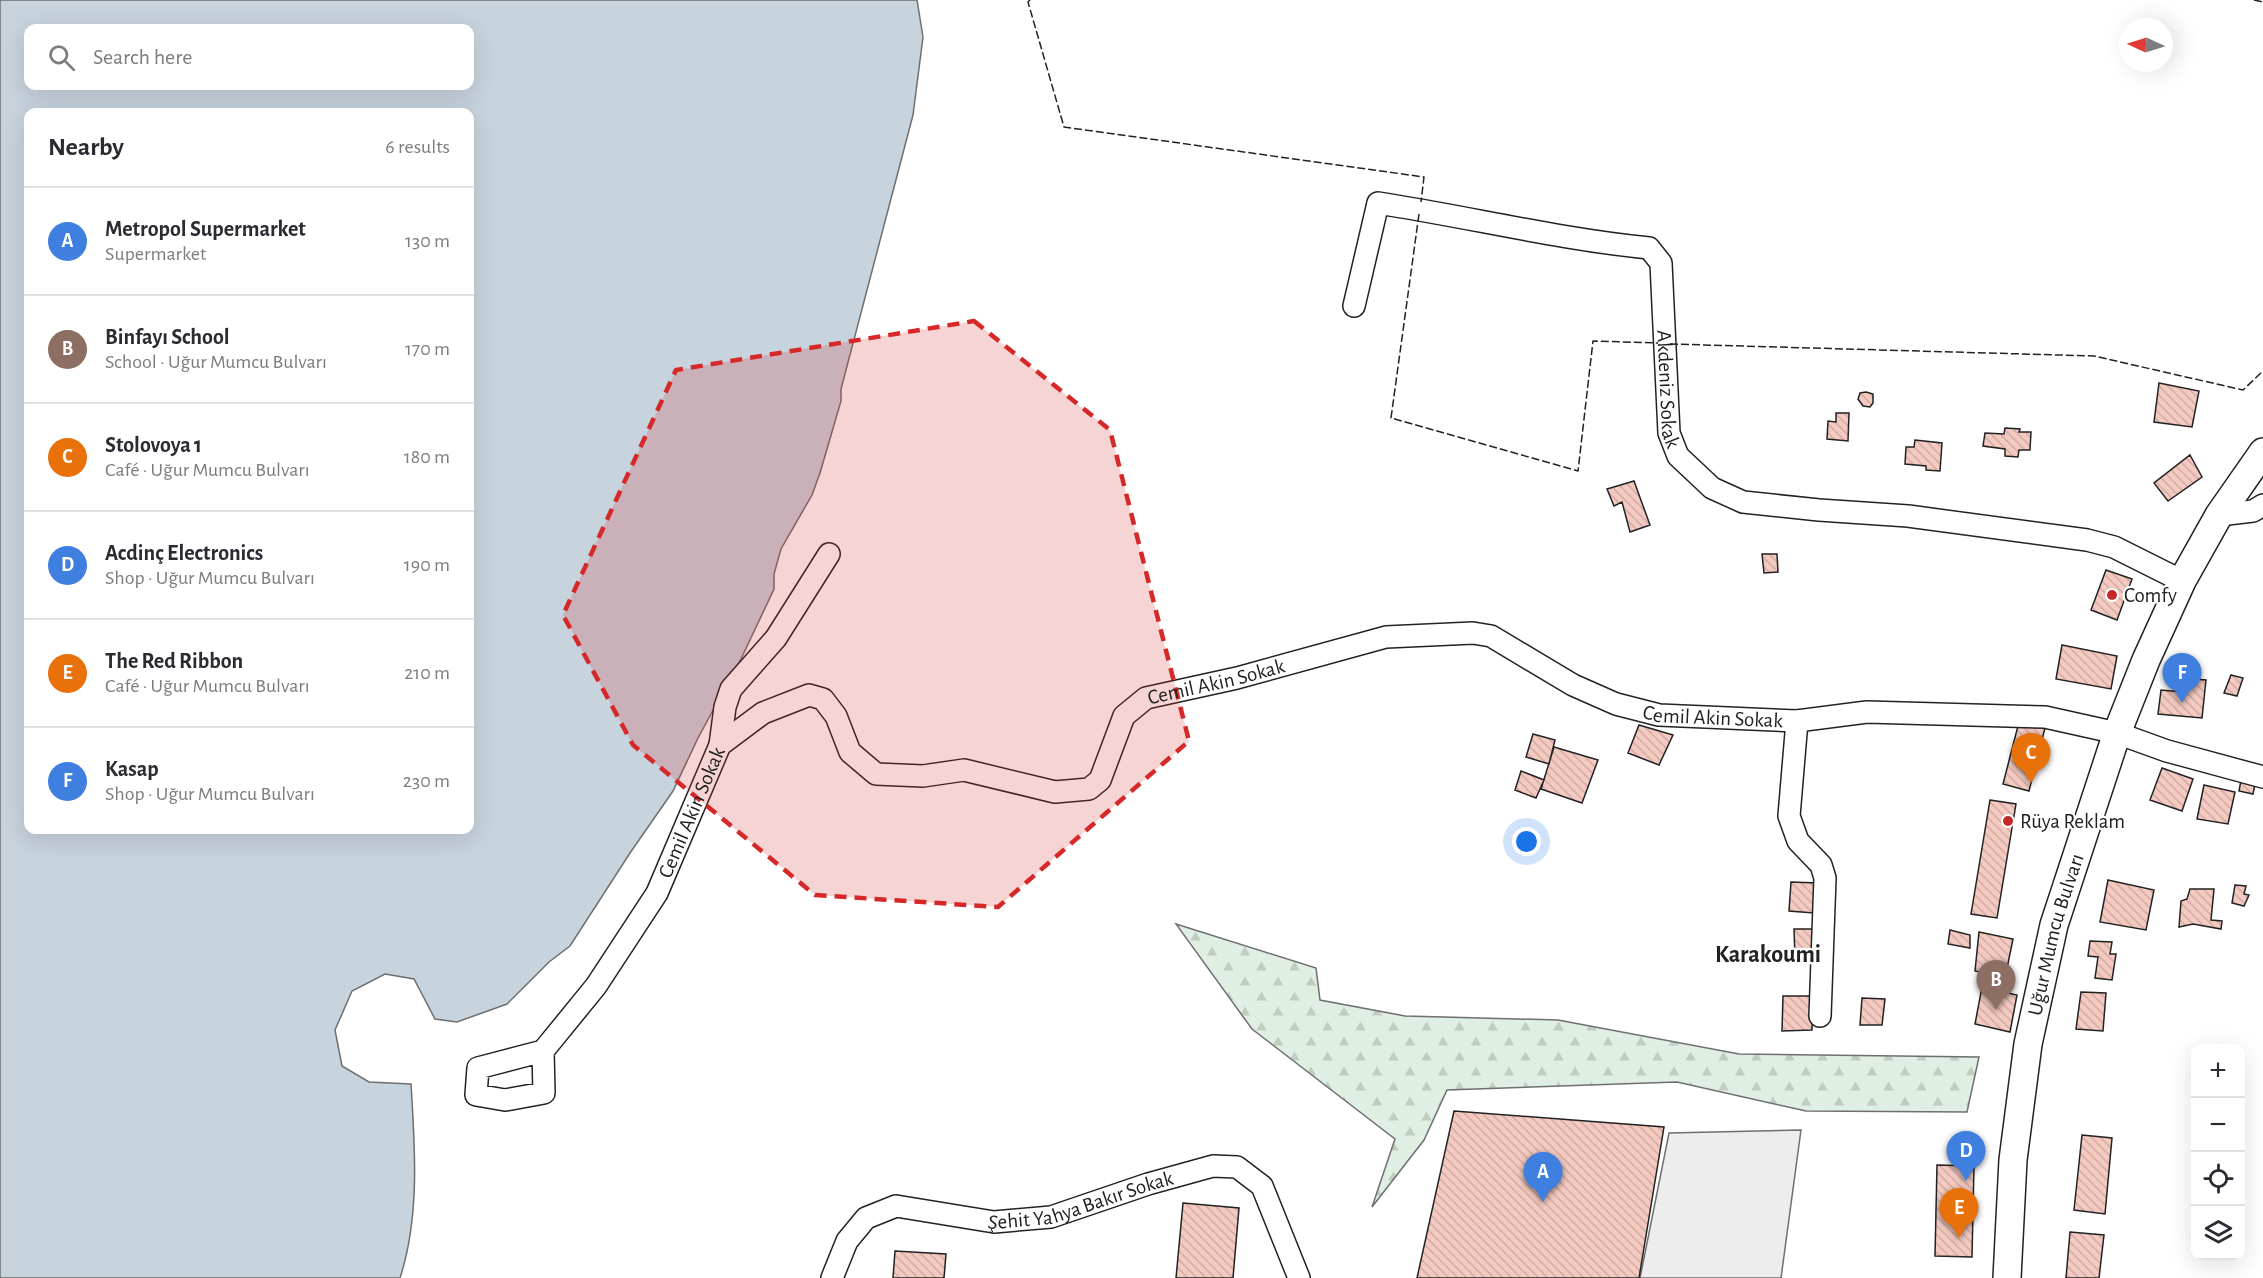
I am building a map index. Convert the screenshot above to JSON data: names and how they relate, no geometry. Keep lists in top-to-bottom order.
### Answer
{
  "streets": {
    "main road": ["Uğur Mumcu Bulvarı"],
    "street": ["Akdeniz Sokak", "Cemil Akin Sokak", "Şehit Yahya Bakır Sokak"]
  },
  "crossings": [
    ["Akdeniz Sokak", "Uğur Mumcu Bulvarı"],
    ["Cemil Akin Sokak", "Uğur Mumcu Bulvarı"]
  ],
  "districts": ["Karakoumi"],
  "places": ["Comfy", "Rüya Reklam"],
  "north": "left",
  "page": {
    "search": "Search here",
    "heading": ["Nearby", "6 results"],
    "list": [
      {
        "mark": "A",
        "name": "Metropol Supermarket",
        "note": "Supermarket",
        "value": "130 m"
      },
      {
        "mark": "B",
        "name": "Binfayı School",
        "note": "School · Uğur Mumcu Bulvarı",
        "value": "170 m"
      },
      {
        "mark": "C",
        "name": "Stolovoya 1",
        "note": "Café · Uğur Mumcu Bulvarı",
        "value": "180 m"
      },
      {
        "mark": "D",
        "name": "Acdinç Electronics",
        "note": "Shop · Uğur Mumcu Bulvarı",
        "value": "190 m"
      },
      {
        "mark": "E",
        "name": "The Red Ribbon",
        "note": "Café · Uğur Mumcu Bulvarı",
        "value": "210 m"
      },
      {
        "mark": "F",
        "name": "Kasap",
        "note": "Shop · Uğur Mumcu Bulvarı",
        "value": "230 m"
      }
    ],
    "pins": [
      "F",
      "C",
      "B",
      "D",
      "A",
      "E"
    ],
    "map_buttons": ["+", "−"]
  }
}
